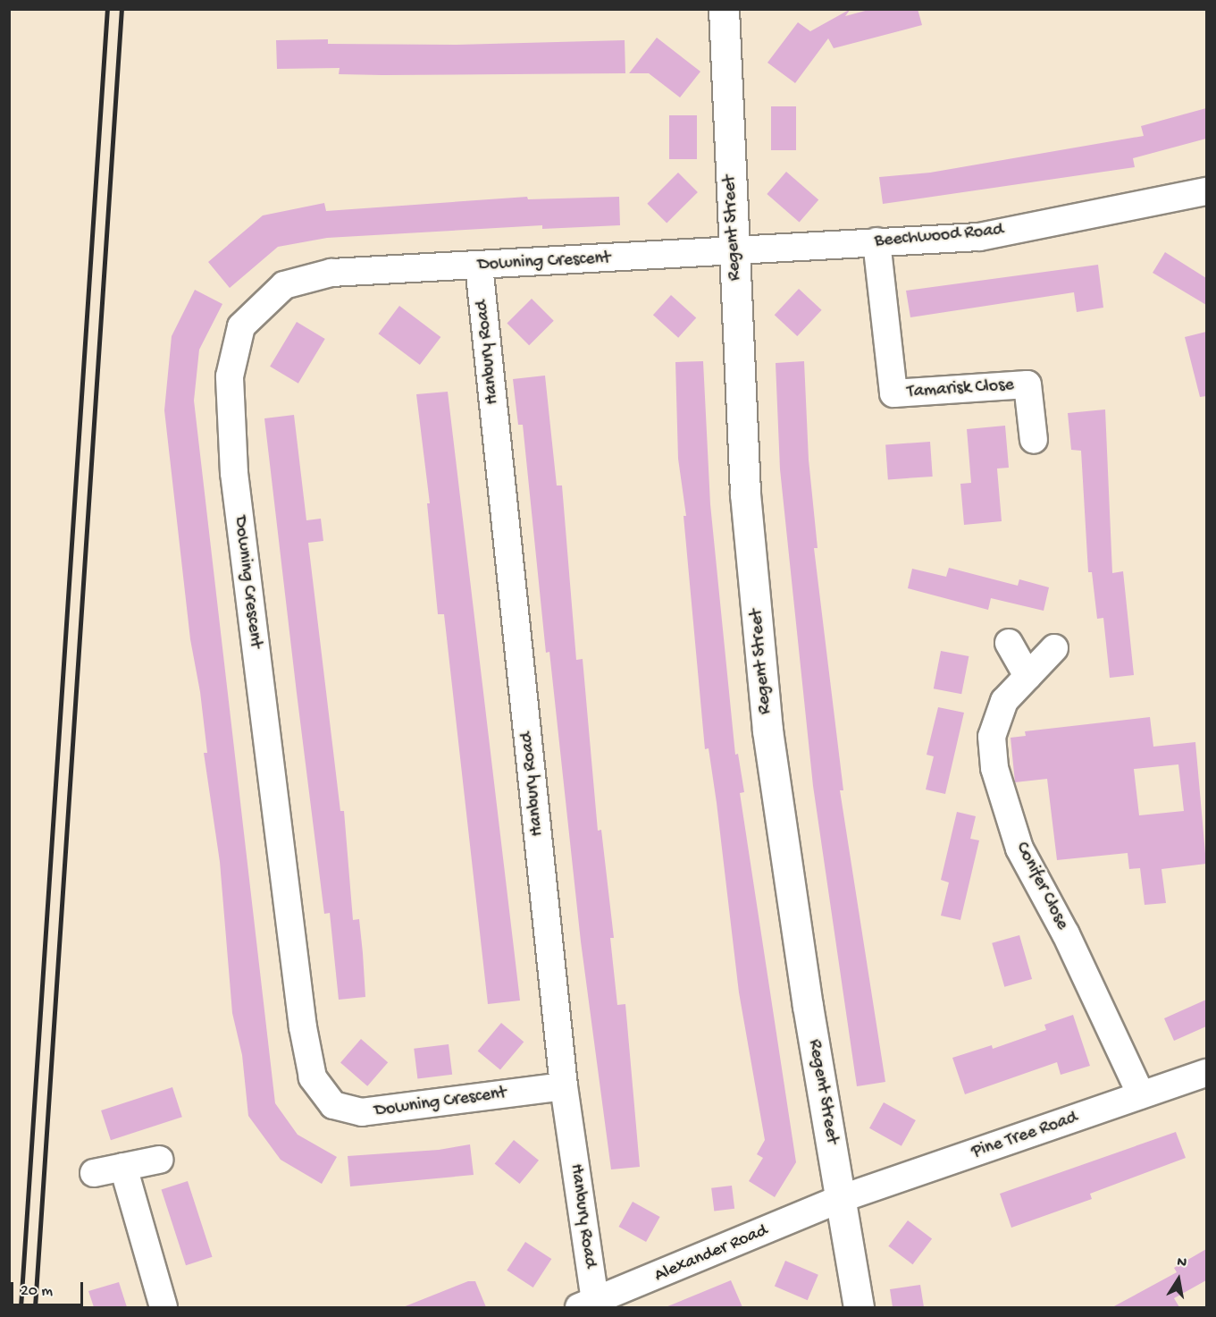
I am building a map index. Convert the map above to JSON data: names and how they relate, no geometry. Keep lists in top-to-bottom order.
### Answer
{
  "streets": {
    "street": [
      "Regent Street",
      "Beechwood Road",
      "Downing Crescent",
      "Hanbury Road",
      "Tamarisk Close",
      "Conifer Close",
      "Pine Tree Road",
      "Alexander Road"
    ]
  },
  "crossings": [
    ["Regent Street", "Beechwood Road"],
    ["Regent Street", "Downing Crescent"],
    ["Regent Street", "Pine Tree Road"],
    ["Regent Street", "Alexander Road"],
    ["Beechwood Road", "Downing Crescent"],
    ["Beechwood Road", "Tamarisk Close"],
    ["Downing Crescent", "Hanbury Road"],
    ["Hanbury Road", "Alexander Road"],
    ["Conifer Close", "Pine Tree Road"],
    ["Pine Tree Road", "Alexander Road"]
  ],
  "scale_bar": "20 m",
  "north": "top"
}
